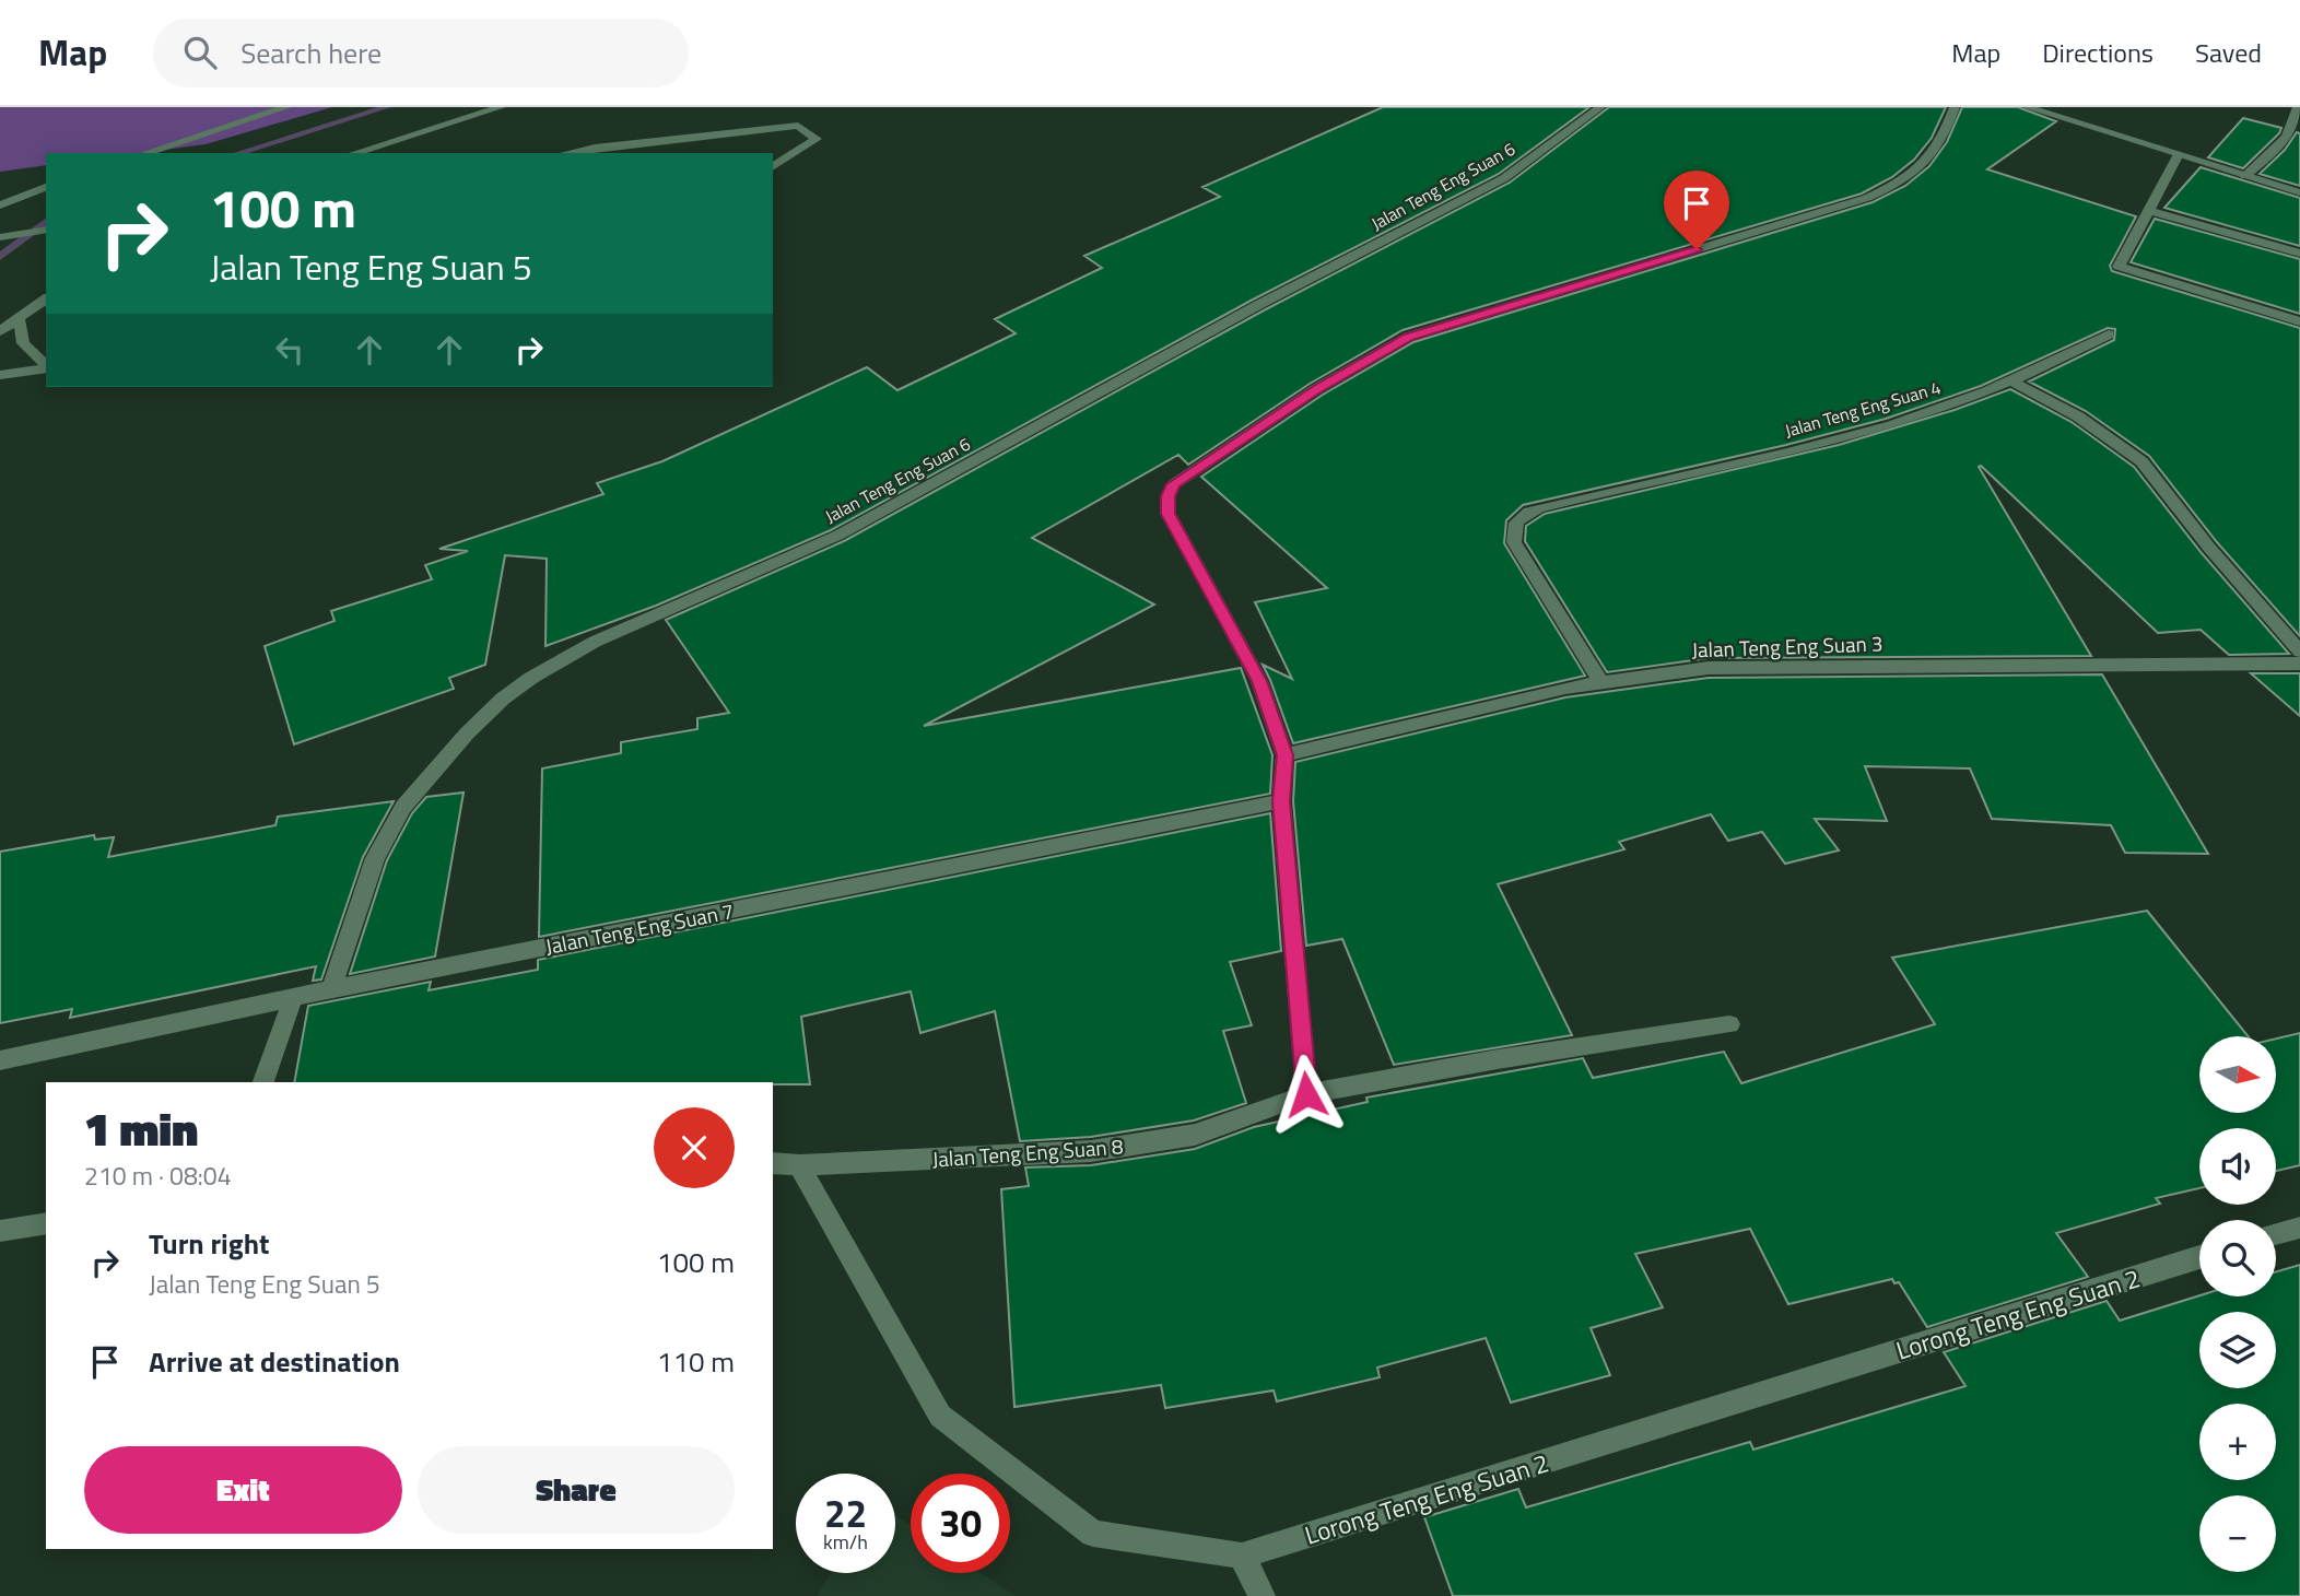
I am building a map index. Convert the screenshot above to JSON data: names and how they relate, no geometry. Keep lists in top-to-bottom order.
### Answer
{
  "streets": {
    "street": [
      "Jalan Teng Eng Suan 6",
      "Jalan Teng Eng Suan 4",
      "Jalan Teng Eng Suan 3",
      "Jalan Teng Eng Suan 7",
      "Jalan Teng Eng Suan 8",
      "Lorong Teng Eng Suan 2"
    ]
  },
  "crossings": [
    ["Jalan Teng Eng Suan 6", "Jalan Teng Eng Suan 7"],
    ["Jalan Teng Eng Suan 4", "Jalan Teng Eng Suan 3"],
    ["Jalan Teng Eng Suan 8", "Lorong Teng Eng Suan 2"]
  ],
  "north": "right",
  "page": {
    "header": "Map",
    "search": "Search here",
    "nav": ["Map", "Directions", "Saved"],
    "turn": ["100 m", "Jalan Teng Eng Suan 5"],
    "map_buttons": ["+", "−"],
    "heading": ["1 min", "210 m · 08:04"],
    "list": [
      {
        "name": "Turn right",
        "note": "Jalan Teng Eng Suan 5",
        "value": "100 m"
      },
      {
        "name": "Arrive at destination",
        "value": "110 m"
      }
    ],
    "buttons": ["Exit", "Share"],
    "speed": "22 km/h",
    "limit": "30"
  }
}
